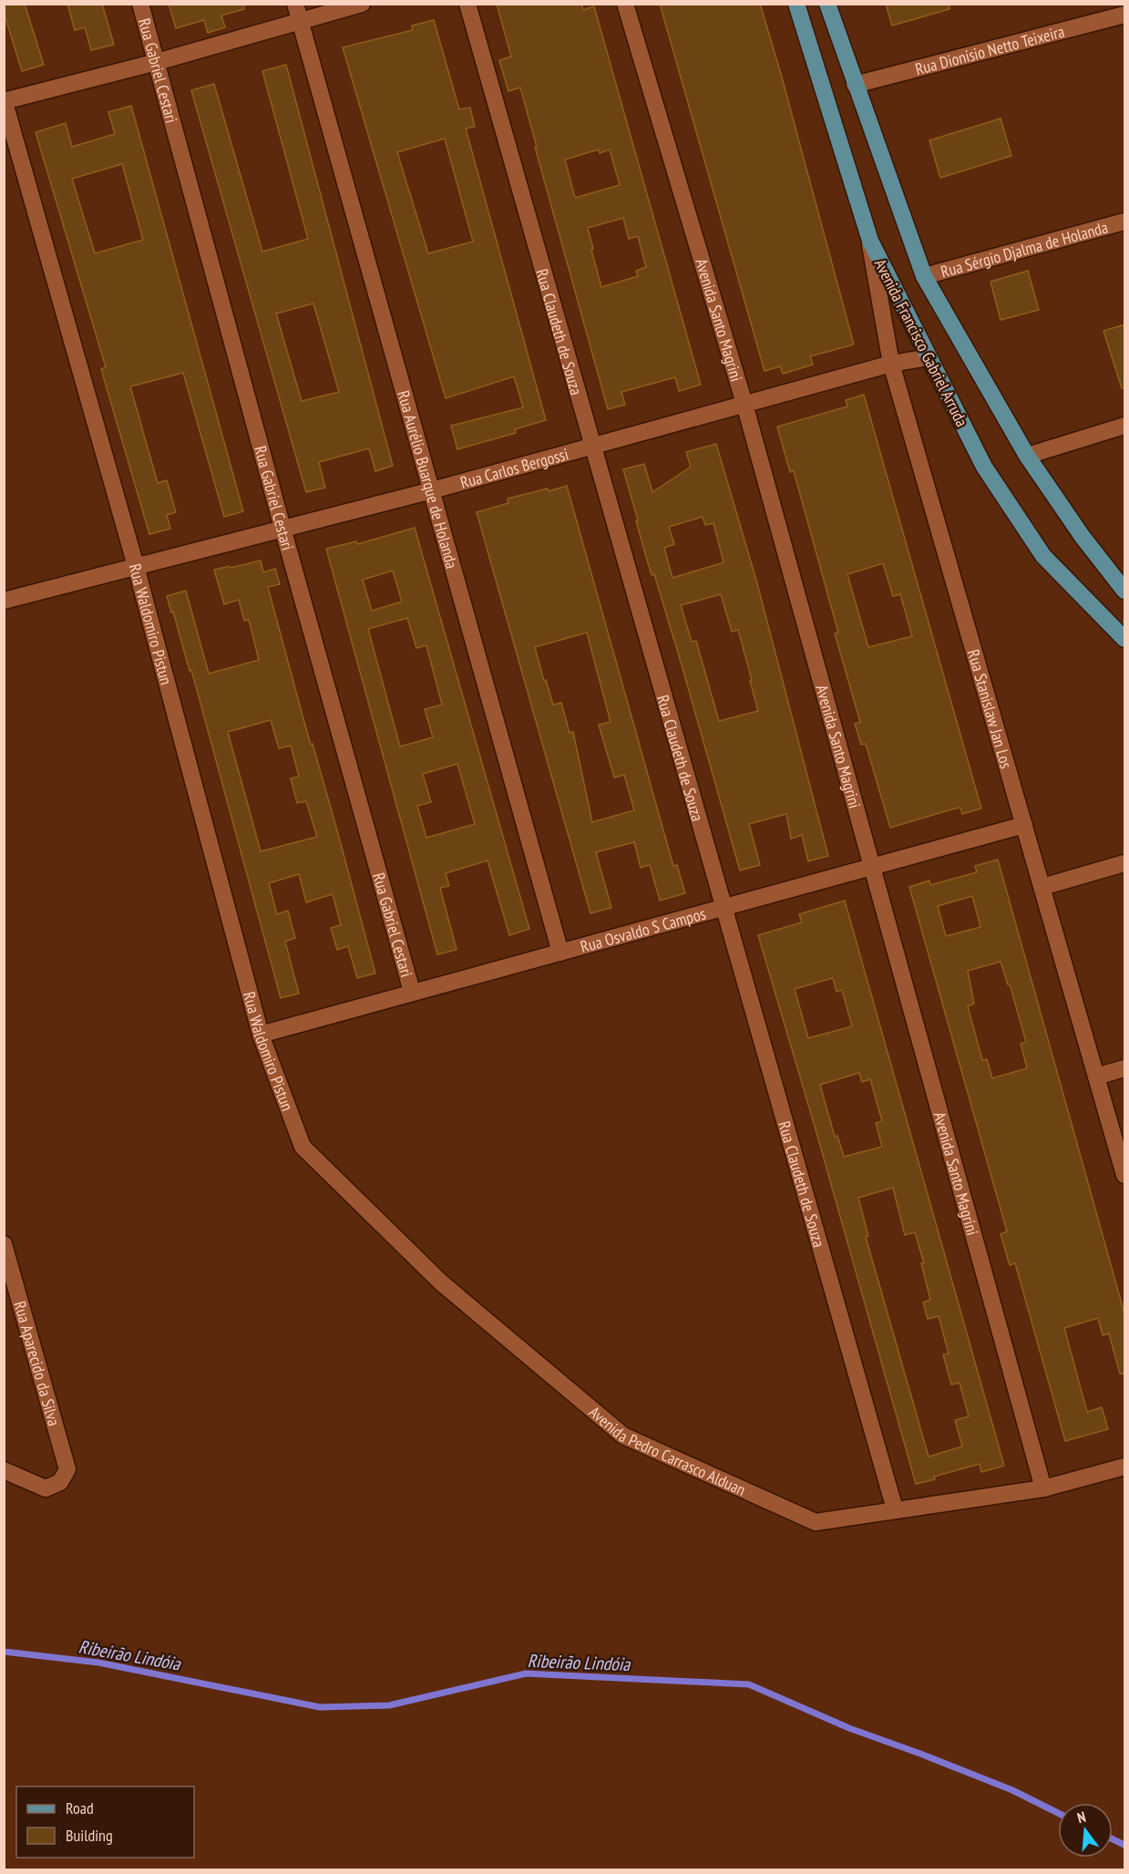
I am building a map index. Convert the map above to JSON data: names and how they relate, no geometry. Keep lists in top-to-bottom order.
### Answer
{
  "streets": {
    "main road": ["Avenida Francisco Gabriel Arruda"],
    "street": [
      "Rua Dionísio Netto Teixeira",
      "Rua Gabriel Cestari",
      "Rua Sérgio Djalma de Holanda",
      "Avenida Santo Magrini",
      "Rua Claudeth de Souza",
      "Rua Carlos Bergossi",
      "Rua Aurélio Buarque de Holanda",
      "Rua Waldomiro Pistun",
      "Rua Stanislaw Jan Los",
      "Rua Osvaldo S Campos",
      "Rua Aparecido da Silva",
      "Avenida Pedro Carrasco Alduan"
    ]
  },
  "crossings": [
    ["Rua Dionísio Netto Teixeira", "Avenida Francisco Gabriel Arruda"],
    ["Rua Gabriel Cestari", "Rua Carlos Bergossi"],
    ["Rua Gabriel Cestari", "Rua Osvaldo S Campos"],
    ["Rua Sérgio Djalma de Holanda", "Avenida Francisco Gabriel Arruda"],
    ["Avenida Santo Magrini", "Rua Carlos Bergossi"],
    ["Avenida Santo Magrini", "Rua Osvaldo S Campos"],
    ["Avenida Santo Magrini", "Avenida Pedro Carrasco Alduan"],
    ["Rua Claudeth de Souza", "Rua Carlos Bergossi"],
    ["Rua Claudeth de Souza", "Rua Osvaldo S Campos"],
    ["Rua Claudeth de Souza", "Avenida Pedro Carrasco Alduan"],
    ["Avenida Francisco Gabriel Arruda", "Rua Carlos Bergossi"],
    ["Avenida Francisco Gabriel Arruda", "Rua Stanislaw Jan Los"],
    ["Rua Carlos Bergossi", "Rua Aurélio Buarque de Holanda"],
    ["Rua Carlos Bergossi", "Rua Waldomiro Pistun"],
    ["Rua Carlos Bergossi", "Rua Stanislaw Jan Los"],
    ["Rua Aurélio Buarque de Holanda", "Rua Osvaldo S Campos"],
    ["Rua Waldomiro Pistun", "Rua Osvaldo S Campos"],
    ["Rua Waldomiro Pistun", "Avenida Pedro Carrasco Alduan"],
    ["Rua Stanislaw Jan Los", "Rua Osvaldo S Campos"]
  ],
  "water": ["Ribeirão Lindóia"],
  "legend": ["Road", "Building"],
  "north": "top"
}
